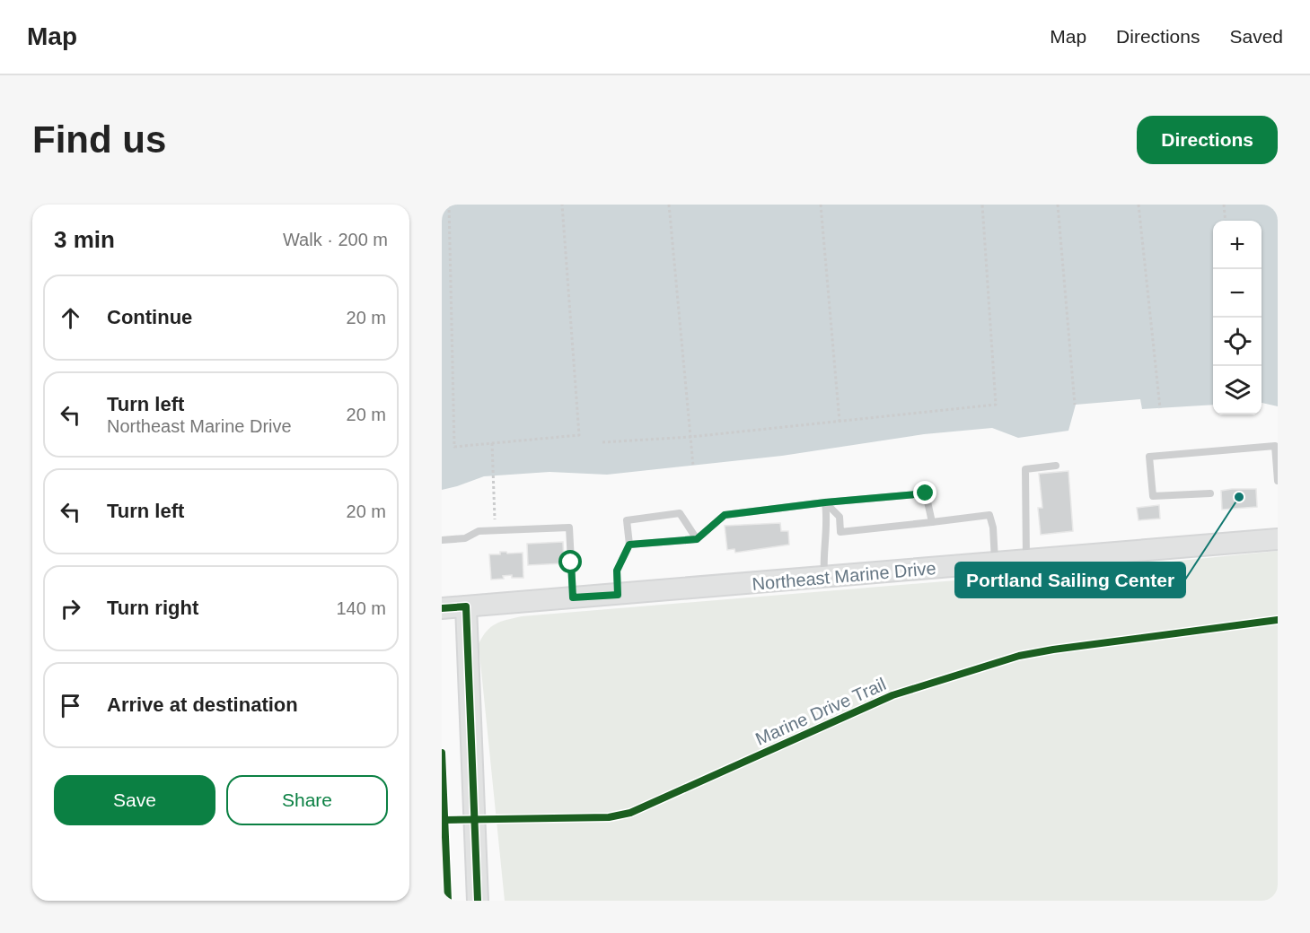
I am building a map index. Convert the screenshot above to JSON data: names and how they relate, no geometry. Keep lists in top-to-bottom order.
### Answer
{
  "streets": {
    "main road": ["Northeast Marine Drive"],
    "cycle path": ["Marine Drive Trail"]
  },
  "places": ["Portland Sailing Center"],
  "page": {
    "header": "Map",
    "nav": ["Map", "Directions", "Saved"],
    "buttons": [
      "Directions",
      ["Save", "Share"]
    ],
    "title": "Find us",
    "heading": ["3 min", "Walk · 200 m"],
    "map_buttons": ["+", "−"],
    "list": [
      ["Continue", "20 m"],
      ["Turn left", "Northeast Marine Drive", "20 m"],
      ["Turn left", "20 m"],
      ["Turn right", "140 m"],
      "Arrive at destination"
    ]
  }
}
